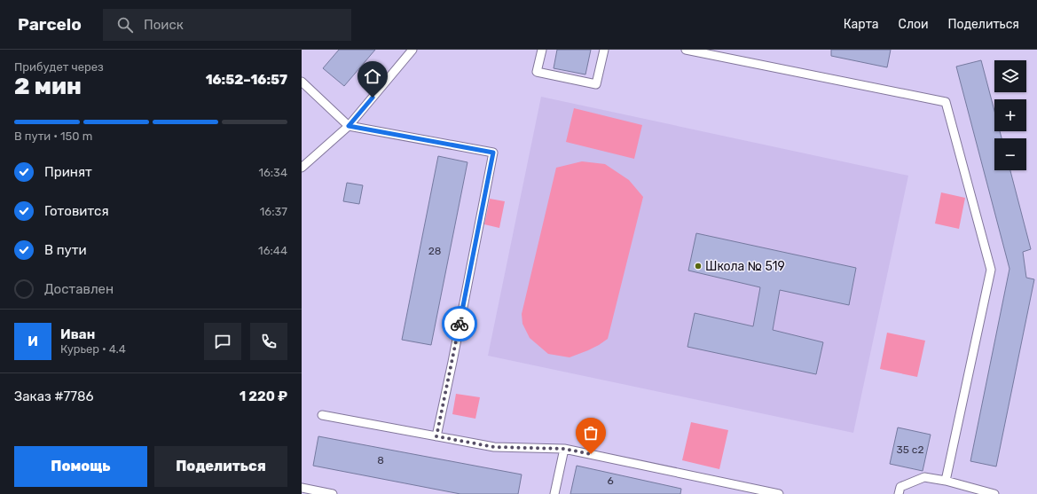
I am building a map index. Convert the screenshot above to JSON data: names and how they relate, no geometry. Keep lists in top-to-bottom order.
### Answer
{
  "places": ["Школа № 519"],
  "house_numbers": [
    "28",
    "35 с2",
    "8",
    "6"
  ],
  "page": {
    "header": "Parcelo",
    "search": "Поиск",
    "nav": ["Карта", "Слои", "Поделиться"],
    "heading": ["2 мин", "Прибудет через", "16:52–16:57"],
    "panel": [
      "Иван",
      "Курьер · 4.4",
      "Заказ #7786",
      "1 220 ₽"
    ],
    "map_buttons": ["+", "−"],
    "bar": "В пути · 150 m",
    "list": [
      ["Принят", "16:34"],
      ["Готовится", "16:37"],
      ["В пути", "16:44"],
      "Доставлен"
    ],
    "round": "И",
    "buttons": ["Помощь", "Поделиться"]
  }
}
